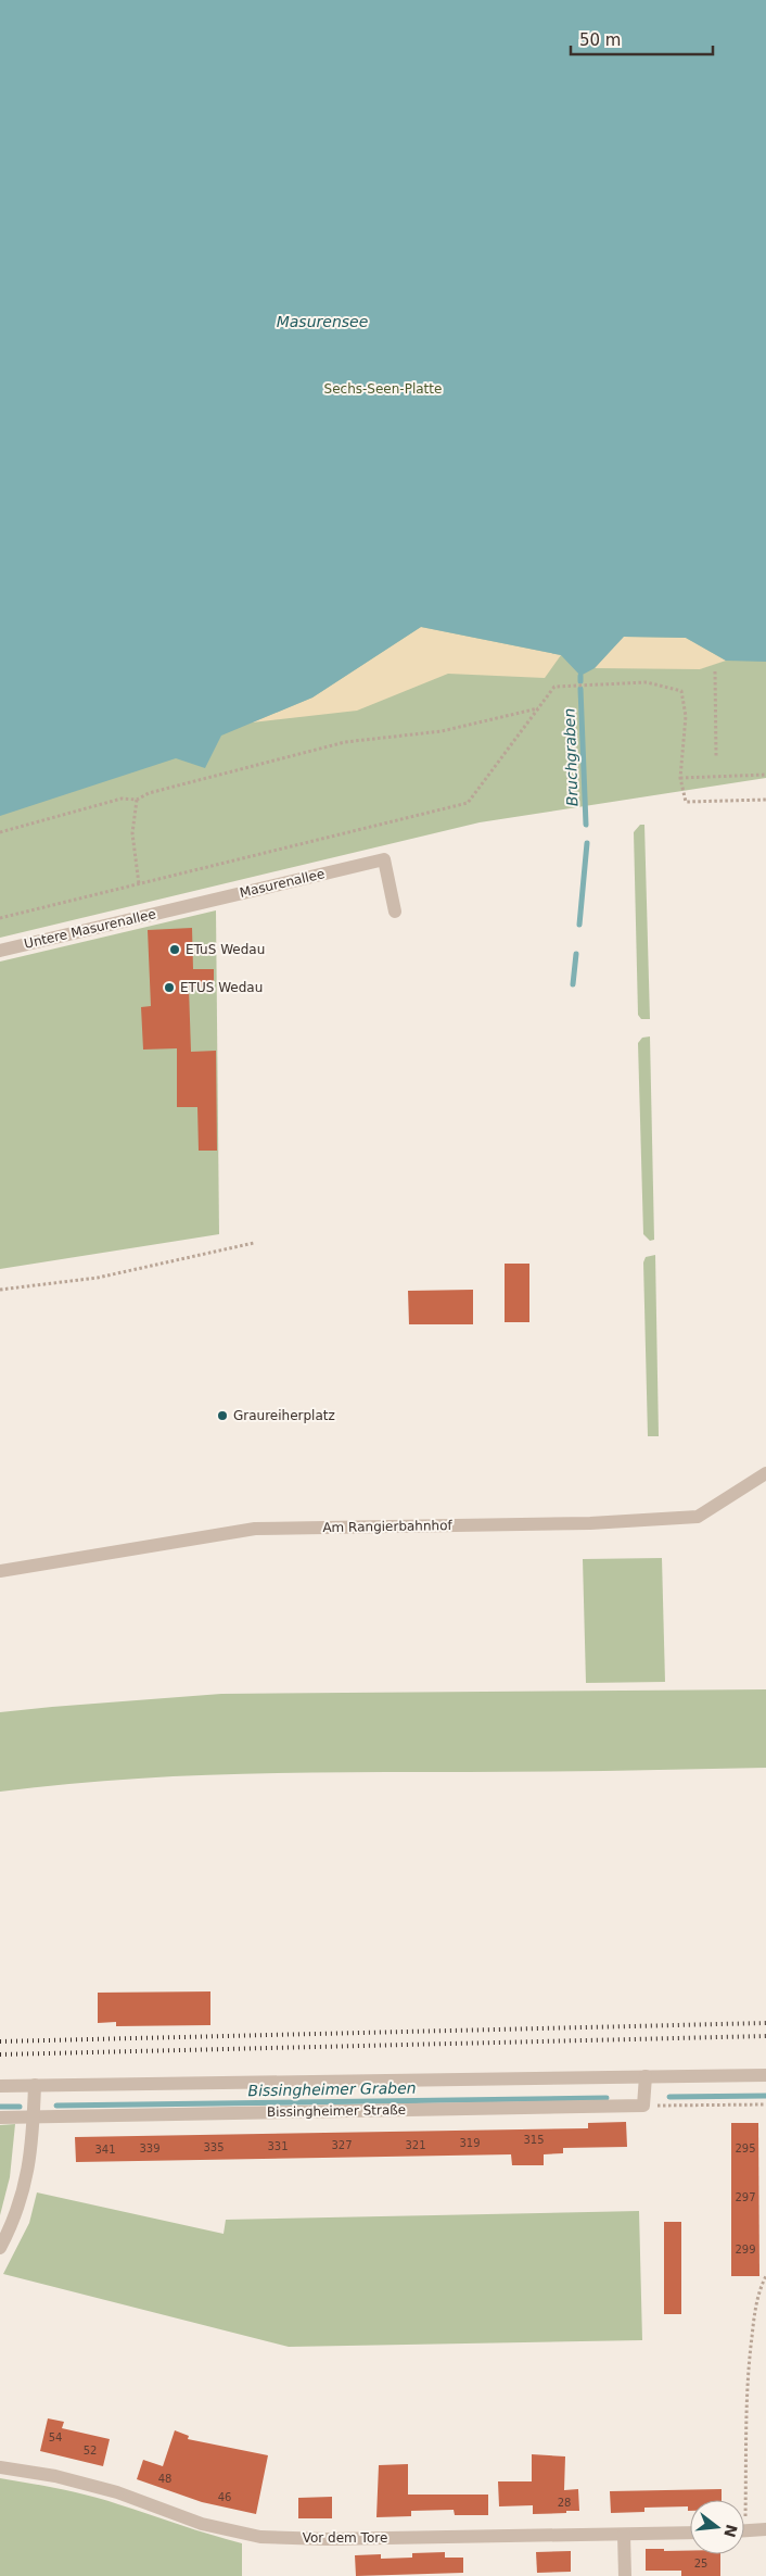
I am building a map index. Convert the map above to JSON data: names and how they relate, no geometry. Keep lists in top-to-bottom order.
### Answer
{
  "streets": {
    "street": [
      "Masurenallee",
      "Untere Masurenallee",
      "Am Rangierbahnhof",
      "Bissingheimer Straße",
      "Vor dem Tore"
    ]
  },
  "crossings": [
    ["Masurenallee", "Untere Masurenallee"]
  ],
  "water": ["Masurensee", "Bruchgraben", "Bissingheimer Graben"],
  "parks": ["Sechs-Seen-Platte"],
  "places": ["ETuS Wedau", "ETUS Wedau", "Graureiherplatz"],
  "house_numbers": [
    "315",
    "319",
    "327",
    "321",
    "331",
    "335",
    "339",
    "295",
    "341",
    "297",
    "299",
    "54",
    "52",
    "48",
    "46",
    "28",
    "25"
  ],
  "scale_bar": "50 m",
  "north": "right"
}
